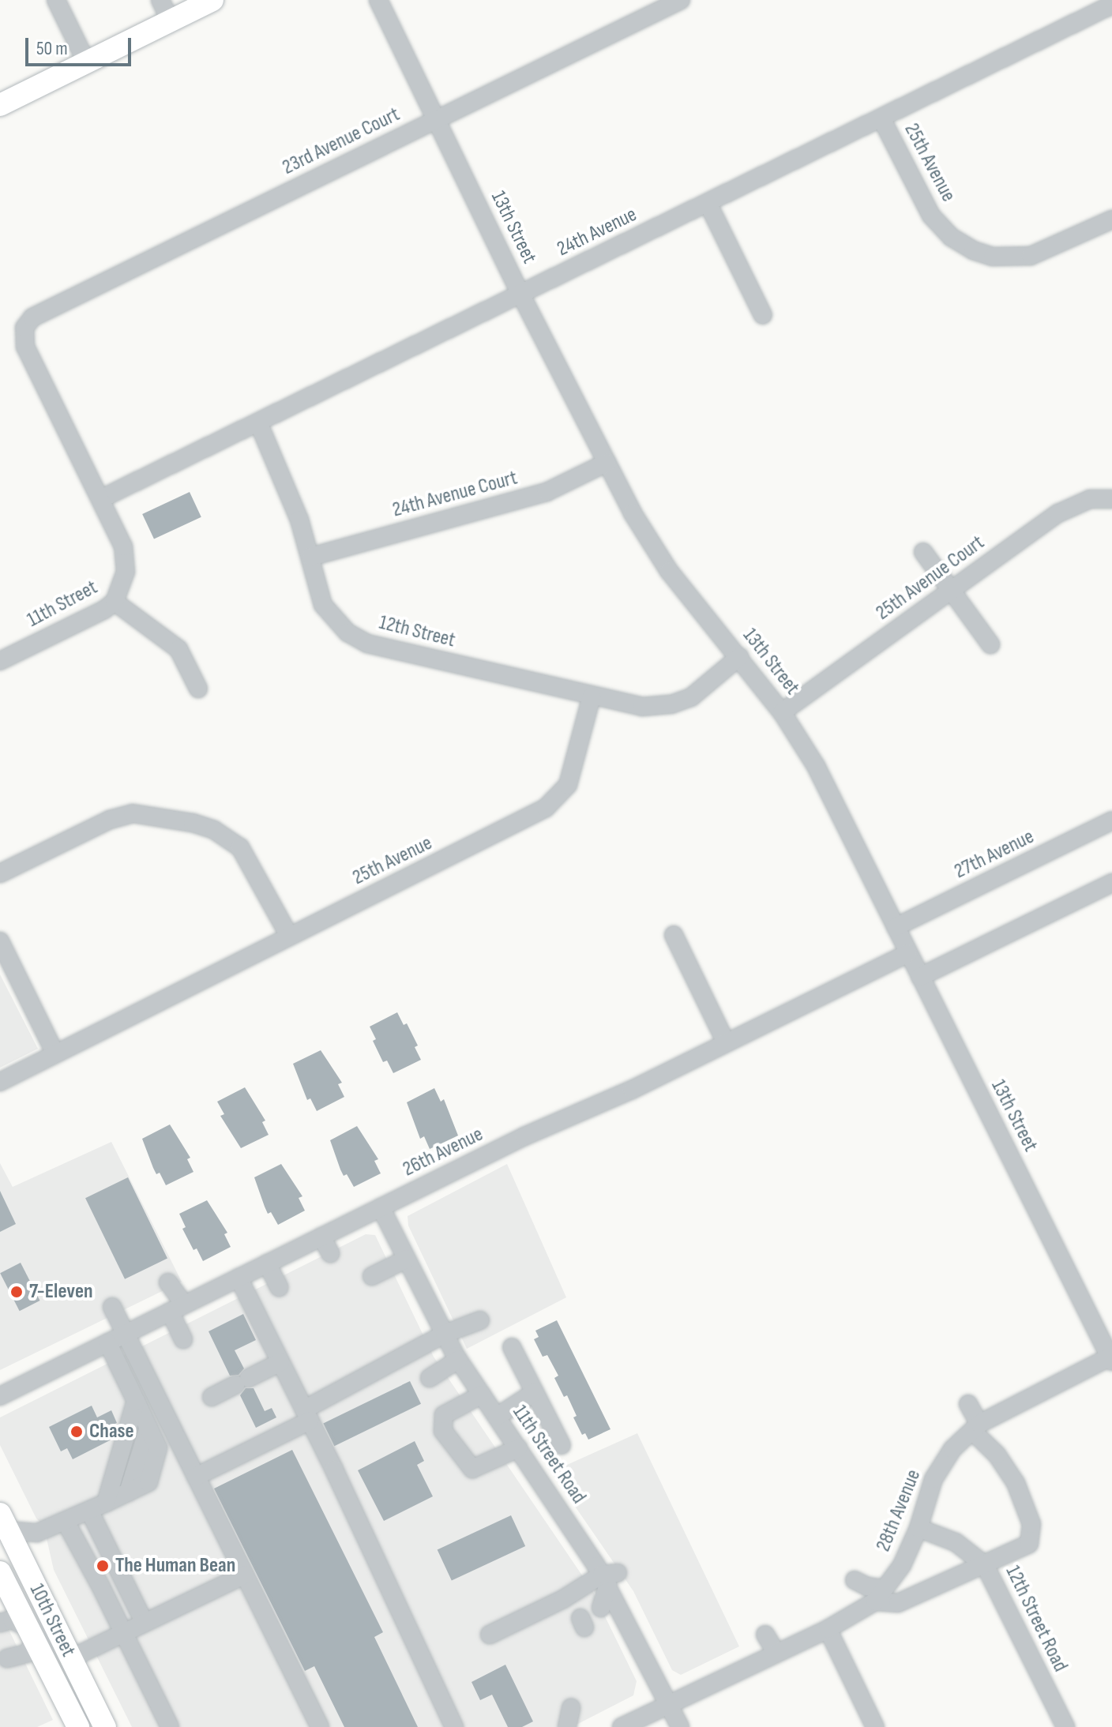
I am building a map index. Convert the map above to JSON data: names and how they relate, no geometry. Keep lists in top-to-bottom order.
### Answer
{
  "streets": {
    "main road": ["10th Street"],
    "street": [
      "23rd Avenue Court",
      "25th Avenue",
      "13th Street",
      "24th Avenue",
      "24th Avenue Court",
      "25th Avenue Court",
      "11th Street",
      "12th Street",
      "27th Avenue",
      "26th Avenue",
      "11th Street Road",
      "28th Avenue",
      "12th Street Road"
    ]
  },
  "crossings": [
    ["23rd Avenue Court", "13th Street"],
    ["23rd Avenue Court", "11th Street"],
    ["25th Avenue", "24th Avenue"],
    ["25th Avenue", "12th Street"],
    ["13th Street", "24th Avenue"],
    ["13th Street", "24th Avenue Court"],
    ["13th Street", "25th Avenue Court"],
    ["13th Street", "27th Avenue"],
    ["13th Street", "26th Avenue"],
    ["13th Street", "28th Avenue"],
    ["24th Avenue", "11th Street"],
    ["24th Avenue", "12th Street"],
    ["24th Avenue Court", "12th Street"],
    ["26th Avenue", "11th Street Road"],
    ["11th Street Road", "28th Avenue"],
    ["28th Avenue", "12th Street Road"]
  ],
  "places": ["7-Eleven", "Chase", "The Human Bean"],
  "scale_bar": "50 m"
}
